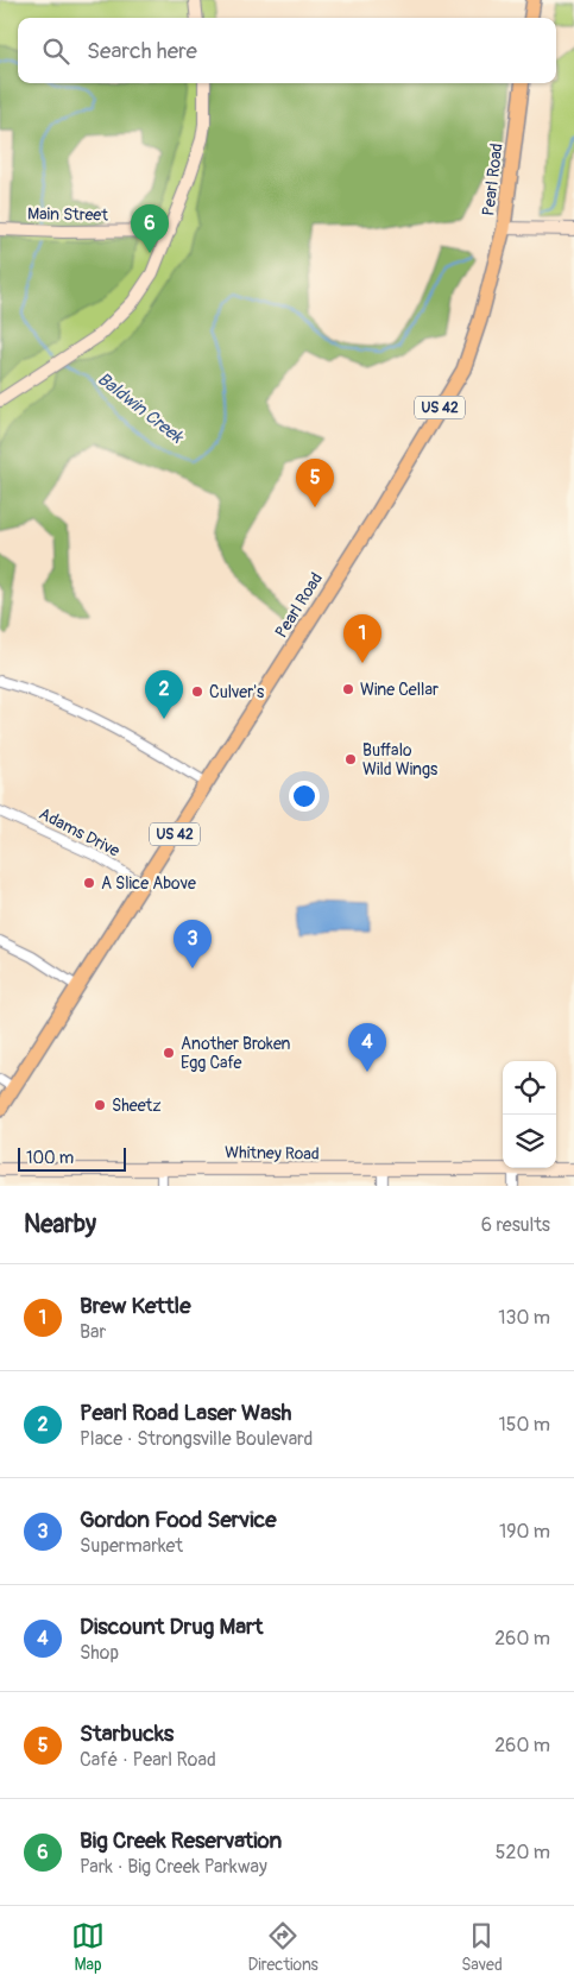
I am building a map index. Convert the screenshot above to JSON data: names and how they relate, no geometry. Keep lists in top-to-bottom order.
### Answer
{
  "streets": {
    "main road": ["Pearl Road", "US 42"],
    "street": ["Main Street", "Adams Drive", "Whitney Road"]
  },
  "crossings": [
    ["Pearl Road", "Adams Drive"]
  ],
  "water": ["Baldwin Creek"],
  "places": [
    "Wine Cellar",
    "Culver's",
    "Buffalo Wild Wings",
    "A Slice Above",
    "Another Broken Egg Cafe",
    "Sheetz"
  ],
  "scale_bar": "100 m",
  "page": {
    "search": "Search here",
    "pins": [
      "6",
      "5",
      "1",
      "2",
      "3",
      "4"
    ],
    "scale": "100 m",
    "heading": ["Nearby", "6 results"],
    "list": [
      {
        "mark": "1",
        "name": "Brew Kettle",
        "note": "Bar",
        "value": "130 m"
      },
      {
        "mark": "2",
        "name": "Pearl Road Laser Wash",
        "note": "Place · Strongsville Boulevard",
        "value": "150 m"
      },
      {
        "mark": "3",
        "name": "Gordon Food Service",
        "note": "Supermarket",
        "value": "190 m"
      },
      {
        "mark": "4",
        "name": "Discount Drug Mart",
        "note": "Shop",
        "value": "260 m"
      },
      {
        "mark": "5",
        "name": "Starbucks",
        "note": "Café · Pearl Road",
        "value": "260 m"
      },
      {
        "mark": "6",
        "name": "Big Creek Reservation",
        "note": "Park · Big Creek Parkway",
        "value": "520 m"
      }
    ],
    "nav": ["Map", "Directions", "Saved"]
  }
}
